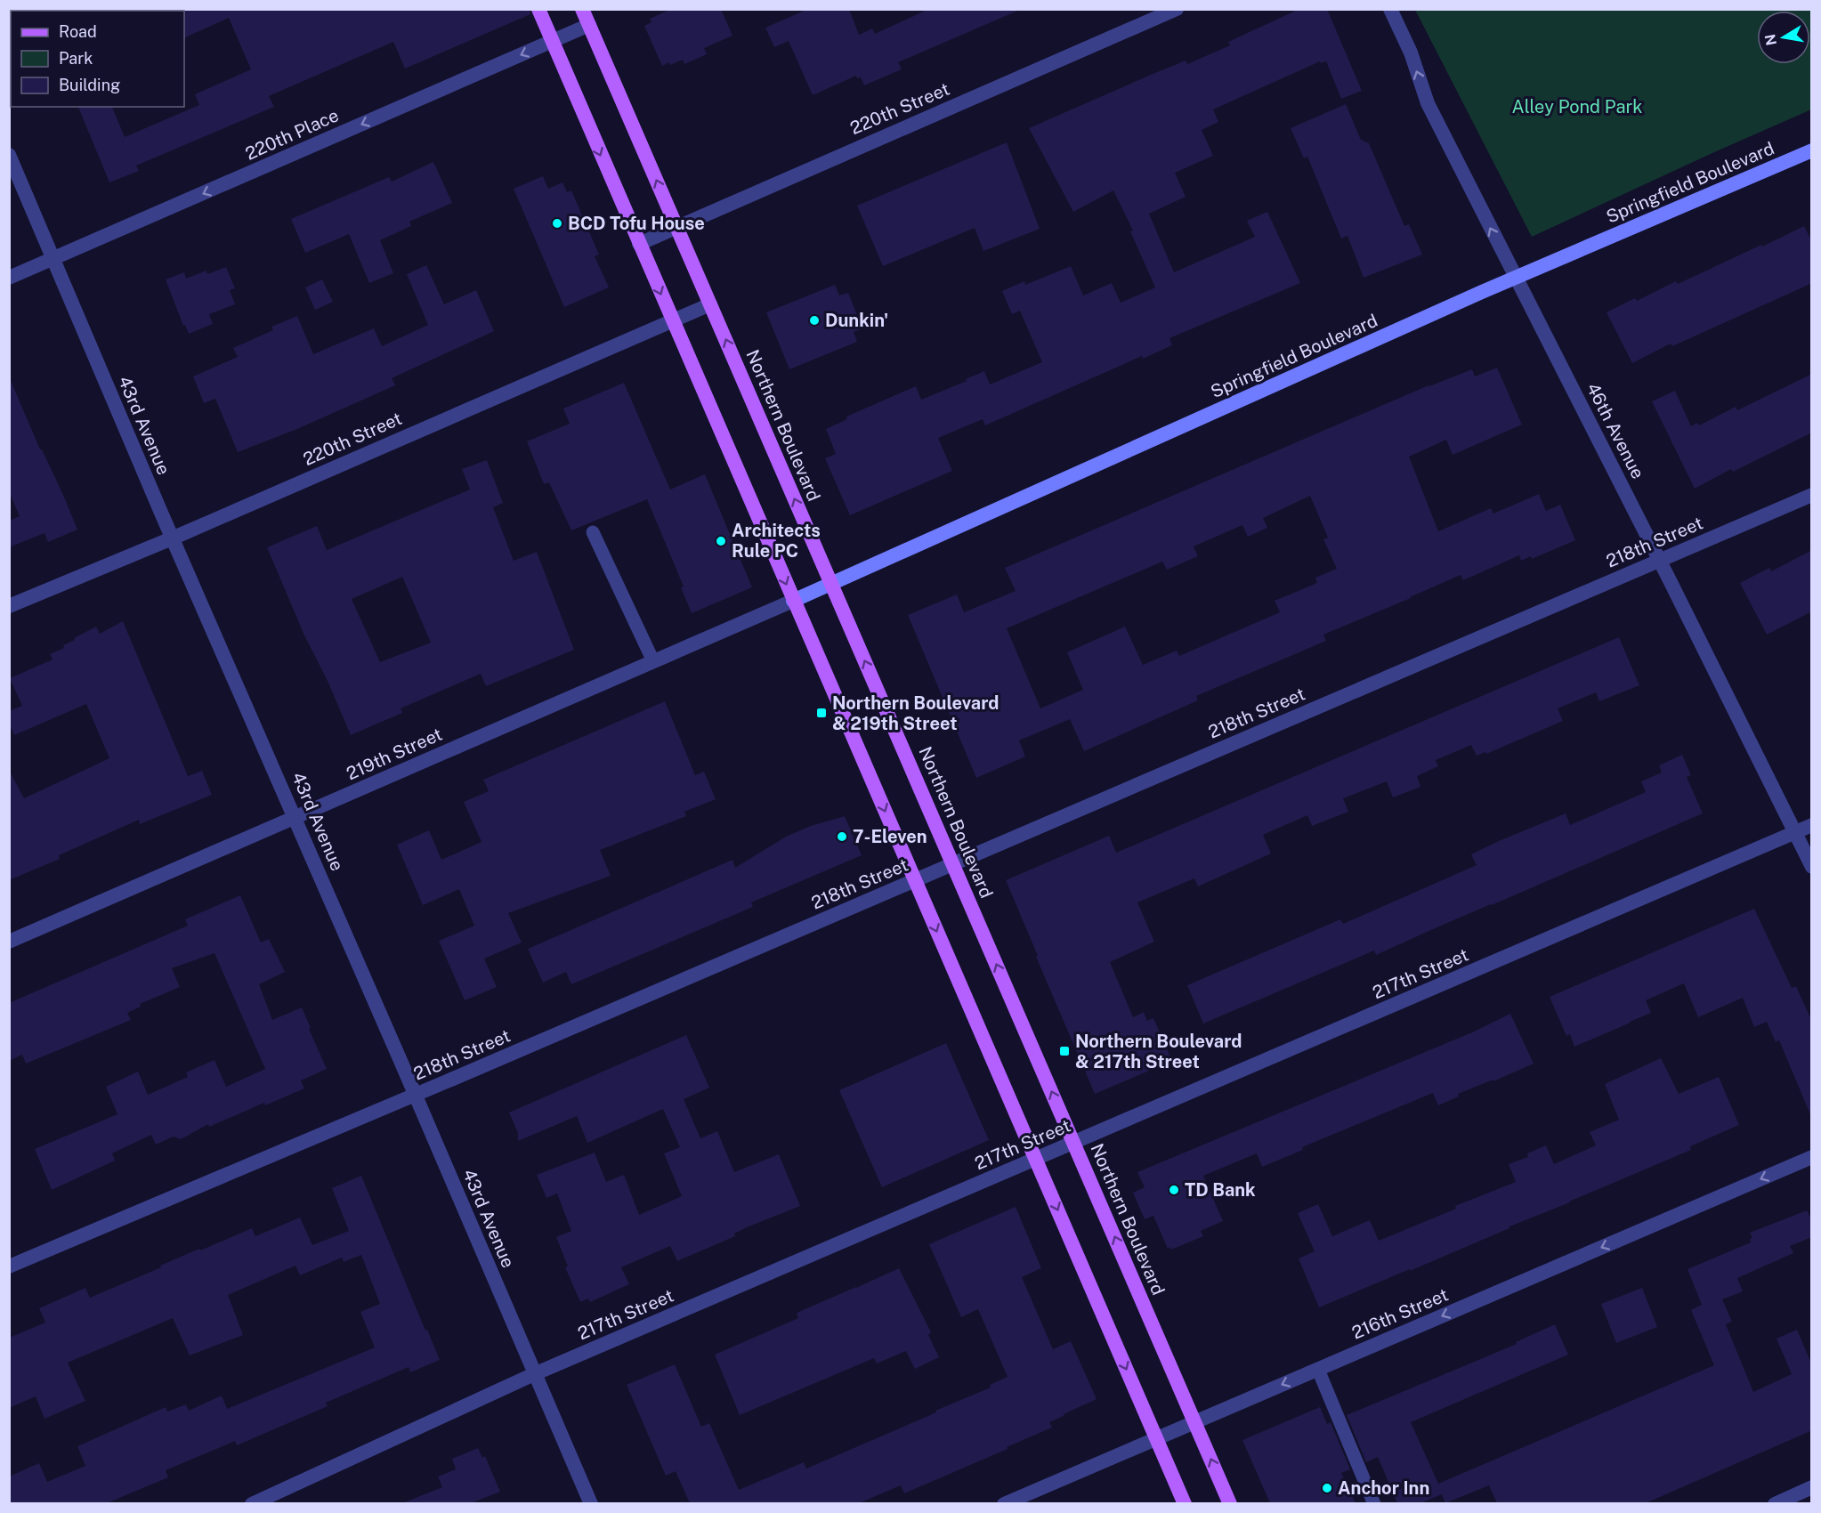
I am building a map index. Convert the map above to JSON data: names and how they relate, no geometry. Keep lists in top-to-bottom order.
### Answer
{
  "streets": {
    "main road": ["Springfield Boulevard", "Northern Boulevard"],
    "street": [
      "220th Street",
      "220th Place",
      "43rd Avenue",
      "46th Avenue",
      "218th Street",
      "219th Street",
      "217th Street",
      "216th Street"
    ]
  },
  "crossings": [
    ["220th Street", "43rd Avenue"],
    ["220th Street", "Northern Boulevard"],
    ["220th Place", "43rd Avenue"],
    ["220th Place", "Northern Boulevard"],
    ["Springfield Boulevard", "Northern Boulevard"],
    ["Springfield Boulevard", "46th Avenue"],
    ["Springfield Boulevard", "219th Street"],
    ["43rd Avenue", "218th Street"],
    ["43rd Avenue", "219th Street"],
    ["43rd Avenue", "217th Street"],
    ["Northern Boulevard", "218th Street"],
    ["Northern Boulevard", "217th Street"],
    ["Northern Boulevard", "216th Street"],
    ["46th Avenue", "218th Street"],
    ["46th Avenue", "217th Street"]
  ],
  "one_way": ["220th Place", "216th Street"],
  "parks": ["Alley Pond Park"],
  "places": {
    "other": [
      "BCD Tofu House",
      "Dunkin'",
      "Architects Rule PC",
      "7-Eleven",
      "TD Bank",
      "Anchor Inn"
    ],
    "transit": ["Northern Boulevard & 219th Street", "Northern Boulevard & 217th Street"]
  },
  "legend": ["Road", "Park", "Building"],
  "north": "left"
}
